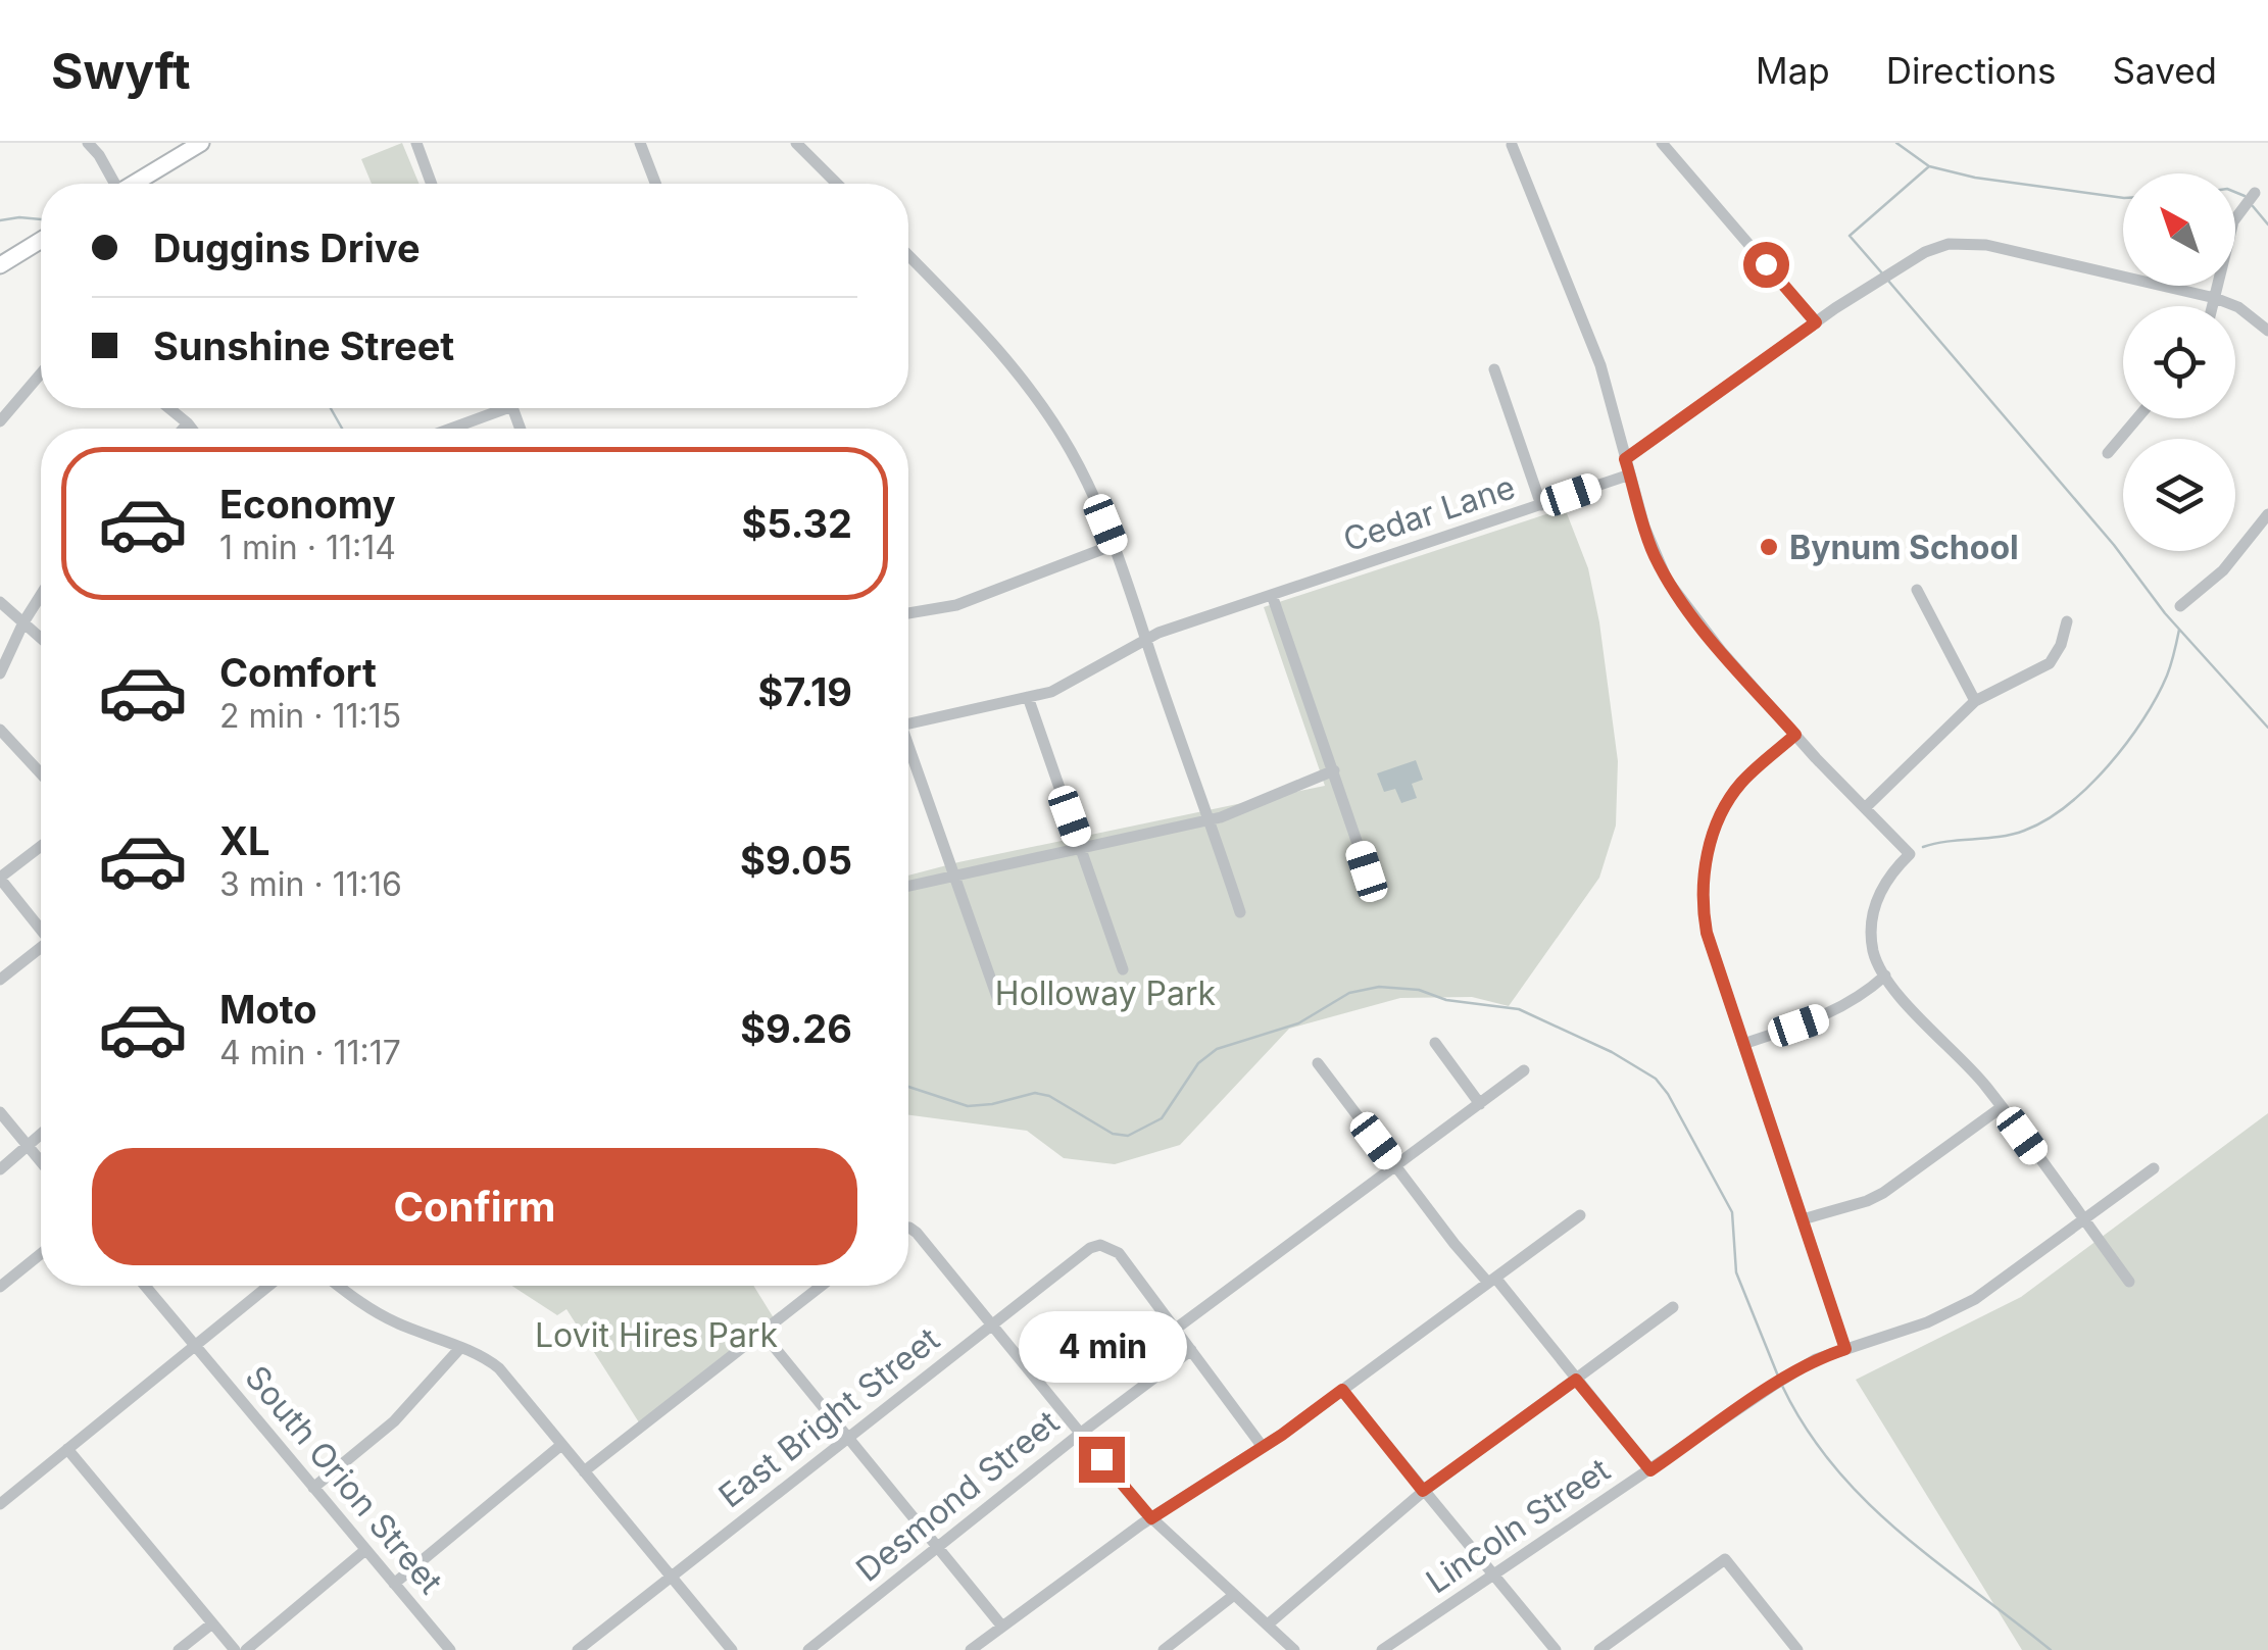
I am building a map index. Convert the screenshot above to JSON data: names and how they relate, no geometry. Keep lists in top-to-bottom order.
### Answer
{
  "streets": {
    "street": [
      "Cedar Lane",
      "East Bright Street",
      "South Orion Street",
      "Desmond Street",
      "Lincoln Street"
    ]
  },
  "parks": ["Holloway Park", "Lovit Hires Park"],
  "places": ["Bynum School"],
  "north": "top left",
  "page": {
    "header": "Swyft",
    "nav": ["Map", "Directions", "Saved"],
    "banner": ["Duggins Drive", "Sunshine Street"],
    "list": [
      {
        "name": "Economy",
        "note": "1 min · 11:14",
        "value": "$5.32"
      },
      {
        "name": "Comfort",
        "note": "2 min · 11:15",
        "value": "$7.19"
      },
      {
        "name": "XL",
        "note": "3 min · 11:16",
        "value": "$9.05"
      },
      {
        "name": "Moto",
        "note": "4 min · 11:17",
        "value": "$9.26"
      }
    ],
    "buttons": "Confirm",
    "bubble": "4 min"
  }
}
